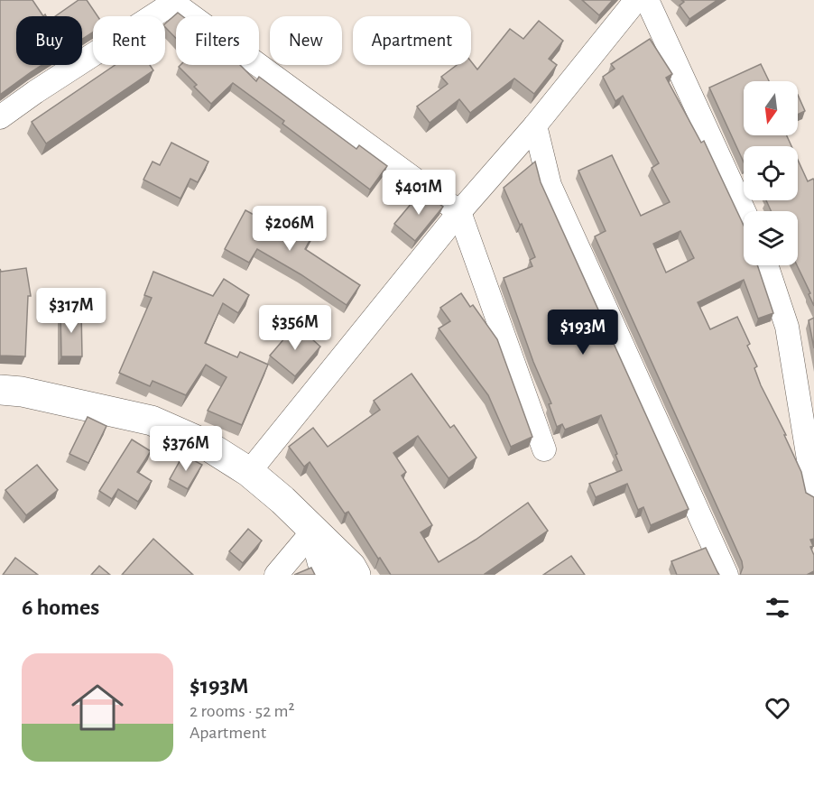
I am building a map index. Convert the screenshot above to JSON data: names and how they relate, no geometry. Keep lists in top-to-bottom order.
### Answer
{
  "north": "bottom",
  "page": {
    "chip": [
      "Buy",
      "Rent",
      "Filters",
      "New",
      "Apartment"
    ],
    "price": [
      "$401M",
      "$206M",
      "$317M",
      "$356M",
      "$193M",
      "$376M"
    ],
    "heading": "6 homes",
    "list": [
      {
        "name": "$193M",
        "note": "2 rooms · 52 m² · Apartment"
      }
    ]
  }
}
